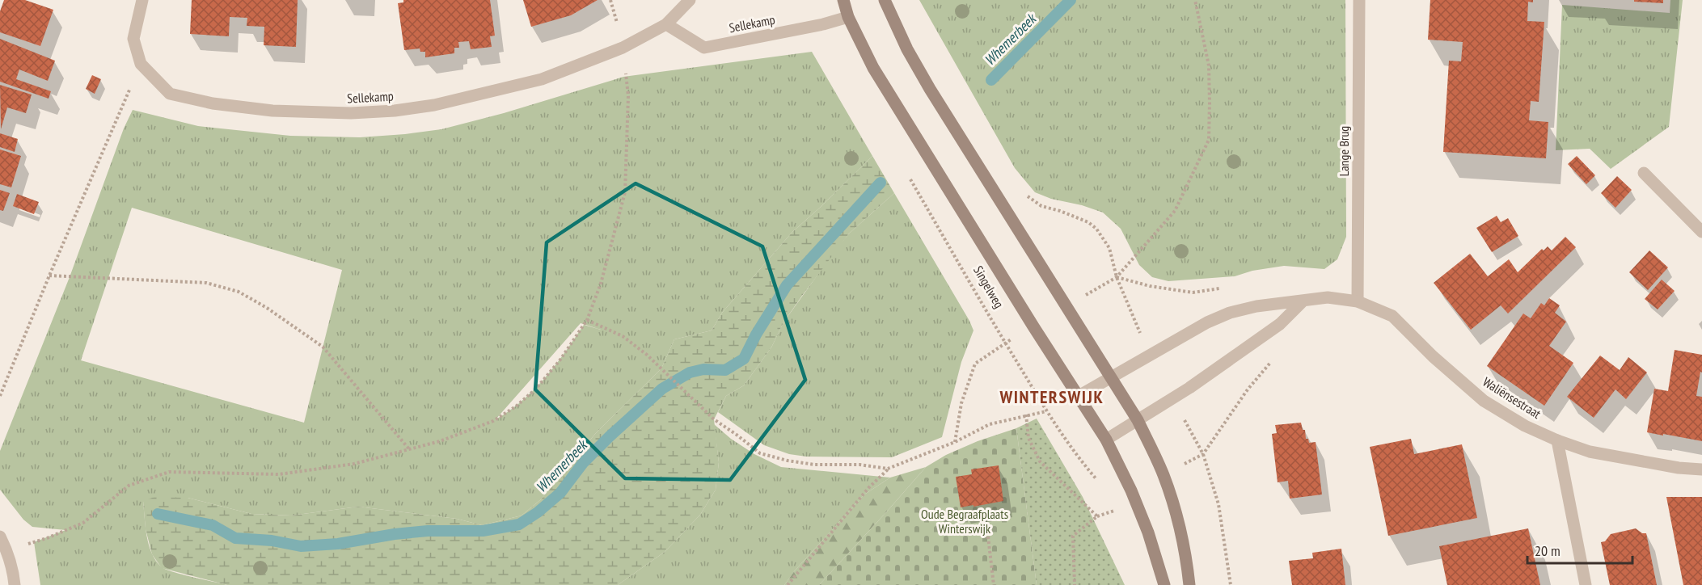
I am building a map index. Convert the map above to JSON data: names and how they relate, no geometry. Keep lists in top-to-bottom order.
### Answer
{
  "streets": {
    "main road": ["Singelweg"],
    "street": ["Sellekamp", "Lange Brug", "Waliënsestraat"]
  },
  "crossings": [
    ["Sellekamp", "Singelweg"],
    ["Lange Brug", "Waliënsestraat"],
    ["Singelweg", "Waliënsestraat"]
  ],
  "districts": ["WINTERSWIJK"],
  "water": ["Whemerbeek"],
  "parks": ["Oude Begraafplaats Winterswijk"],
  "scale_bar": "20 m"
}
